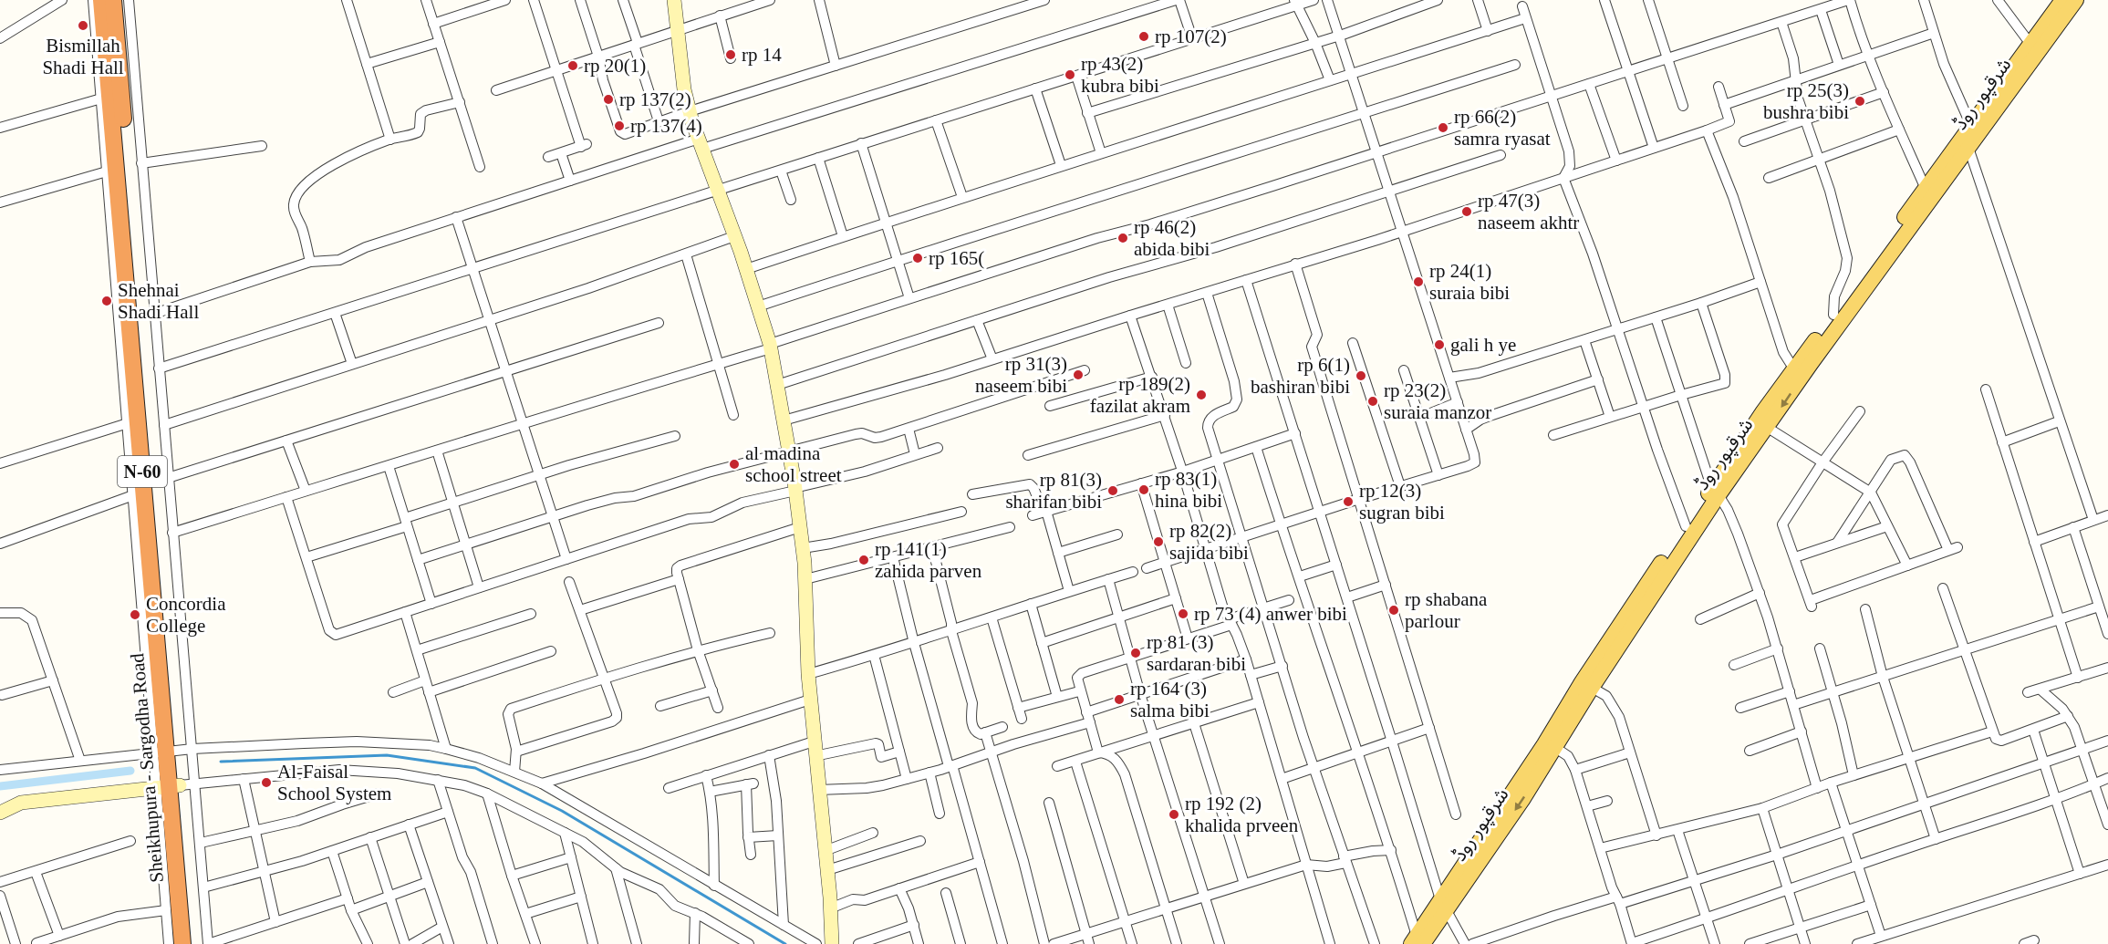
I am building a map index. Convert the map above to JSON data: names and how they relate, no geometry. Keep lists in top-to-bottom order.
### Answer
{
  "streets": {
    "highway": ["N-60", "Sheikhupura - Sargodha Road"],
    "main road": ["شرقپور روڈ"]
  },
  "places": [
    "Bismillah Shadi Hall",
    "rp 107(2)",
    "rp 14",
    "rp 20(1)",
    "rp 43(2) kubra bibi",
    "rp 137(2)",
    "rp 25(3) bushra bibi",
    "rp 137(4)",
    "rp 66(2) samra ryasat",
    "rp 47(3) naseem akhtr",
    "rp 46(2) abida bibi",
    "rp 165(",
    "rp 24(1) suraia bibi",
    "Shehnai Shadi Hall",
    "gali h ye",
    "rp 31(3) naseem bibi",
    "rp 6(1) bashiran bibi",
    "rp 189(2) fazilat akram",
    "rp 23(2) suraia manzor",
    "al madina school street",
    "rp 83(1) hina bibi",
    "rp 81(3) sharifan bibi",
    "rp 12(3) sugran bibi",
    "rp 82(2) sajida bibi",
    "rp 141(1) zahida parven",
    "rp shabana parlour",
    "rp 73 (4) anwer bibi",
    "Concordia College",
    "rp 81 (3) sardaran bibi",
    "rp 164 (3) salma bibi",
    "Al-Faisal School System",
    "rp 192 (2) khalida prveen"
  ]
}
